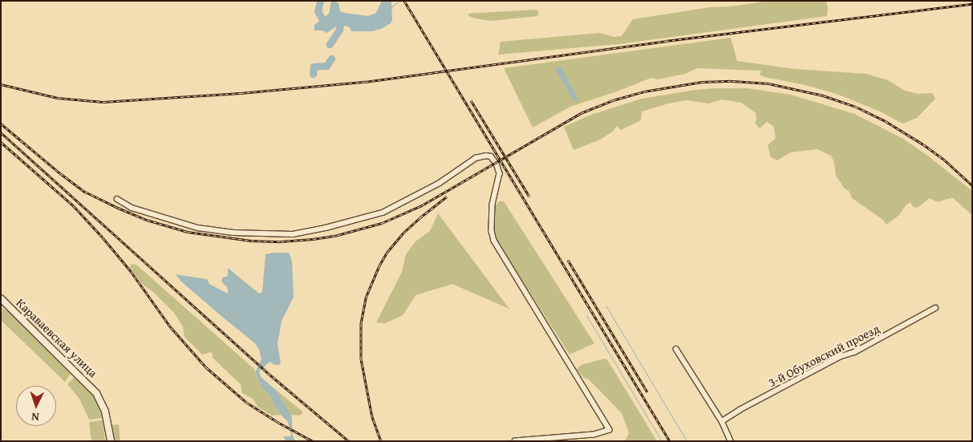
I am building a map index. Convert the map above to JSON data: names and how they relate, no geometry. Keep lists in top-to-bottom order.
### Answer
{
  "streets": {
    "street": ["Караваевская улица", "3-й Обуховский проезд"]
  },
  "north": "bottom"
}
